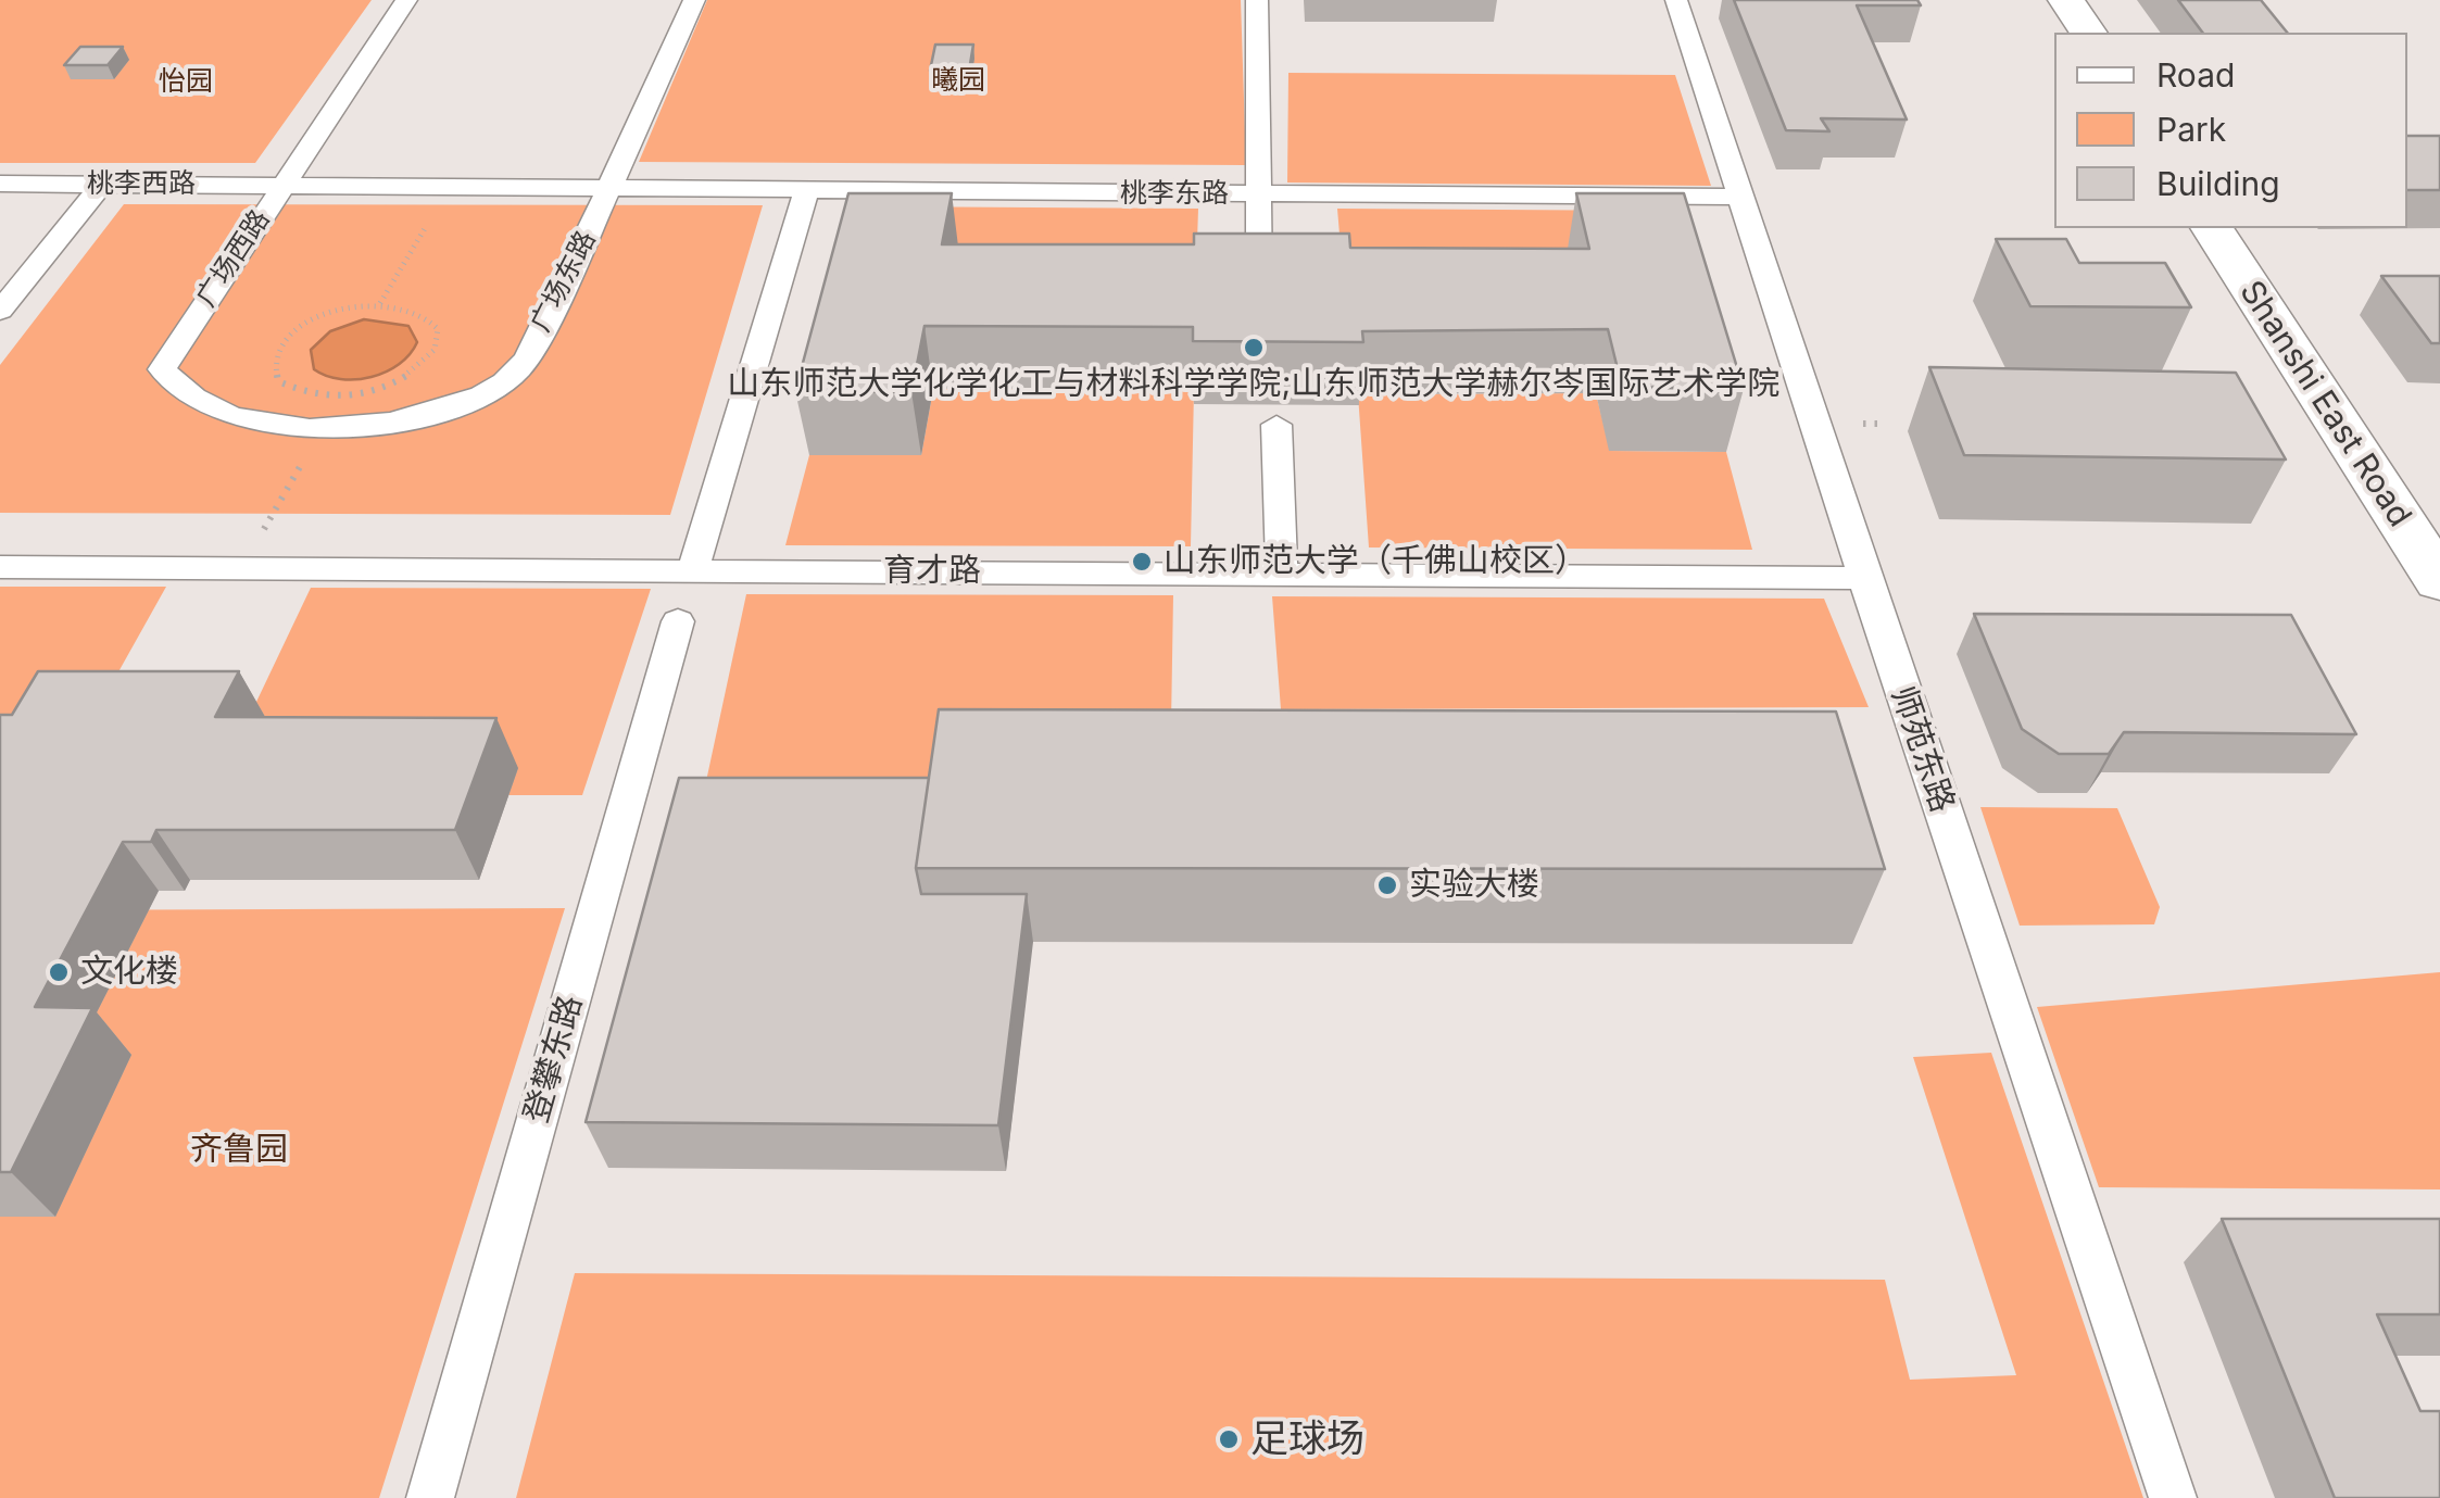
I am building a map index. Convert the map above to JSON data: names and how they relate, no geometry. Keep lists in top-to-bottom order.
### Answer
{
  "streets": {
    "main road": ["Shanshi East Road"],
    "lane": [
      "桃李西路",
      "桃李东路",
      "广场西路",
      "广场东路",
      "育才路",
      "师苑东路",
      "登攀东路"
    ]
  },
  "crossings": [
    ["桃李西路", "桃李东路"],
    ["桃李西路", "广场西路"],
    ["桃李东路", "广场东路"],
    ["桃李东路", "师苑东路"],
    ["广场西路", "广场东路"],
    ["育才路", "师苑东路"]
  ],
  "parks": ["曦园", "怡园", "齐鲁园"],
  "places": [
    "山东师范大学化学化工与材料科学学院;山东师范大学赫尔岑国际艺术学院",
    "山东师范大学（千佛山校区）",
    "实验大楼",
    "文化楼",
    "足球场"
  ],
  "legend": ["Road", "Park", "Building"]
}
